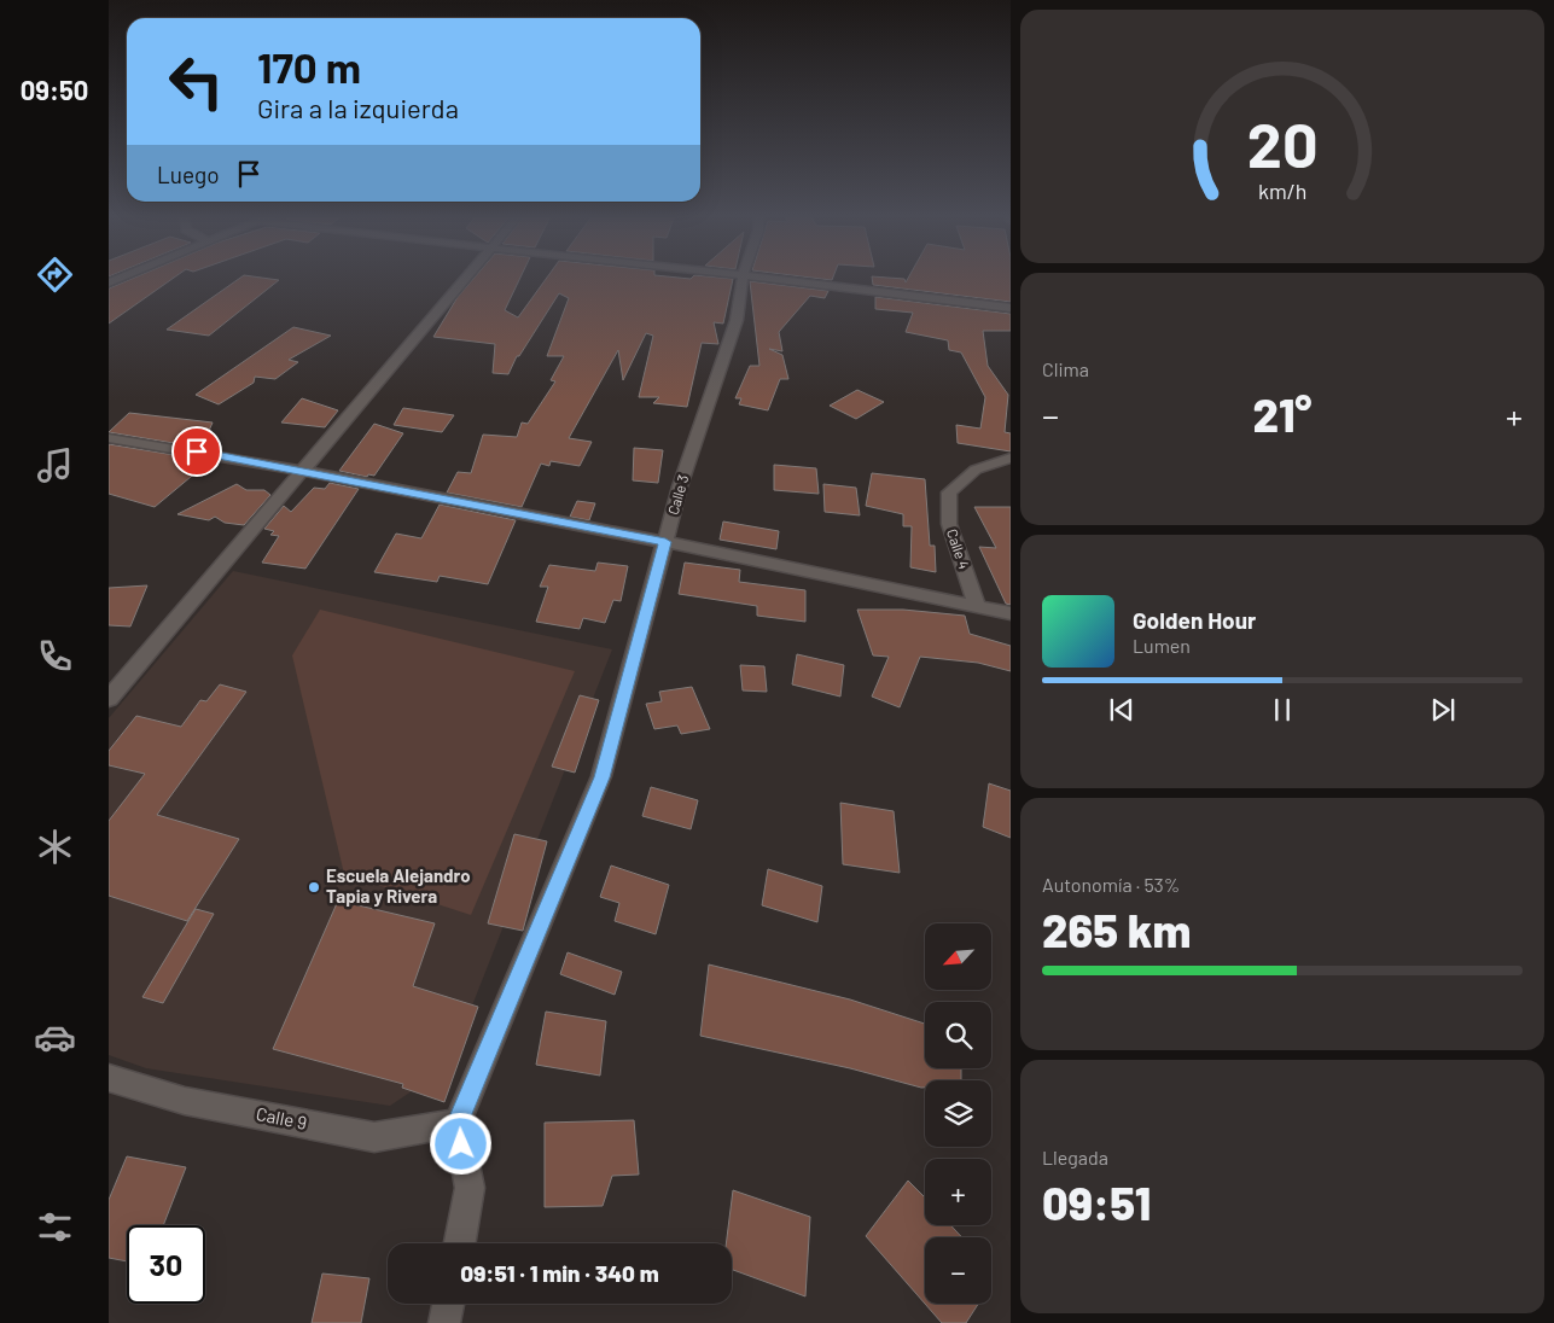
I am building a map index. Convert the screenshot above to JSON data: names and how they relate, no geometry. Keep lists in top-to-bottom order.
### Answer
{
  "streets": {
    "street": ["Calle 3", "Calle 4", "Calle 9"]
  },
  "crossings": [
    ["Calle 3", "Calle 9"]
  ],
  "places": ["Escuela Alejandro Tapia y Rivera"],
  "north": "bottom left",
  "page": {
    "tabs": "09:50",
    "turn": ["170 m", "Gira a la izquierda"],
    "then": "Luego",
    "tile": [
      "Clima",
      ["Autonomía · 53%", "265 km"],
      ["Llegada", "09:51"]
    ],
    "heat": ["−", "21°", "+"],
    "song": ["Golden Hour", "Lumen"],
    "map_buttons": ["+", "−"],
    "limit": "30",
    "trip": "09:51 · 1 min · 340 m",
    "gauge": ["20", "km/h"]
  }
}
